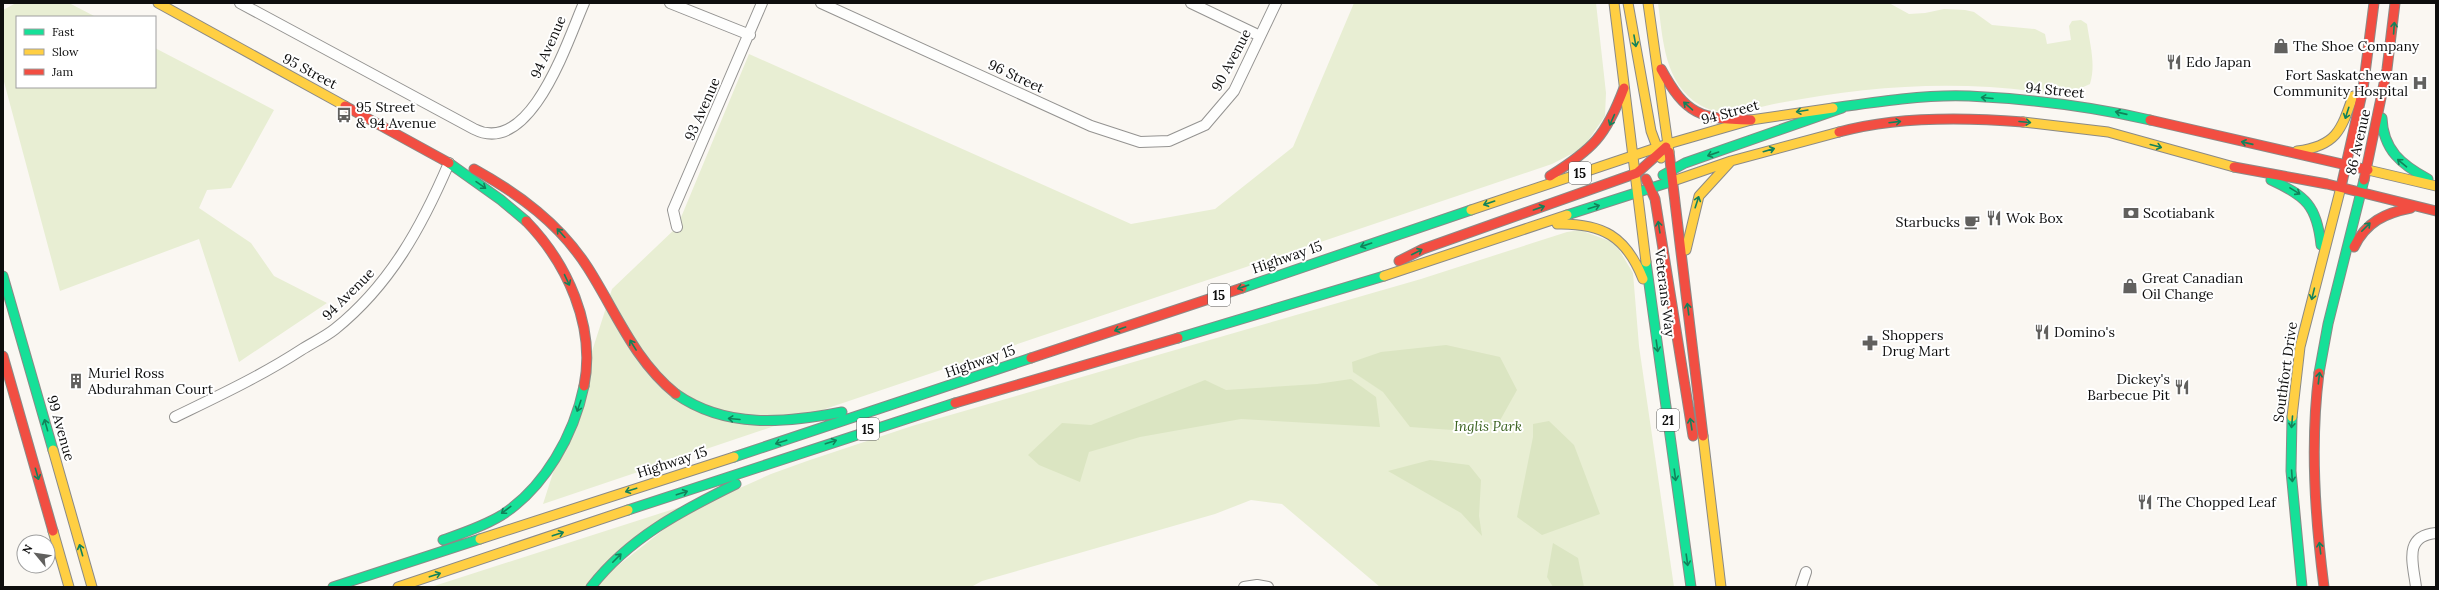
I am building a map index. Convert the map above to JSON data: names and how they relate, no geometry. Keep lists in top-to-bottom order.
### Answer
{
  "streets": {
    "main road": [
      "95 Street",
      "94 Street",
      "86 Avenue",
      "15",
      "Highway 15",
      "Veterans Way",
      "Southfort Drive",
      "21",
      "99 Avenue"
    ],
    "street": [
      "94 Avenue",
      "90 Avenue",
      "96 Street",
      "93 Avenue"
    ]
  },
  "crossings": [
    ["94 Avenue", "95 Street"],
    ["90 Avenue", "96 Street"],
    ["94 Street", "86 Avenue"],
    ["94 Street", "15"],
    ["94 Street", "Southfort Drive"],
    ["86 Avenue", "Southfort Drive"],
    ["15", "Highway 15"],
    ["15", "Veterans Way"],
    ["Highway 15", "Veterans Way"]
  ],
  "parks": ["Inglis Park"],
  "places": {
    "shop": ["The Shoe Company", "Great Canadian Oil Change"],
    "restaurant": [
      "Edo Japan",
      "Wok Box",
      "Domino's",
      "Dickey's Barbecue Pit",
      "The Chopped Leaf"
    ],
    "hospital": ["Fort Saskatchewan Community Hospital"],
    "bus stop": ["95 Street & 94 Avenue"],
    "bank": ["Scotiabank"],
    "cafe": ["Starbucks"],
    "pharmacy": ["Shoppers Drug Mart"],
    "building": ["Muriel Ross Abdurahman Court"]
  },
  "legend": ["Fast", "Slow", "Jam"],
  "north": "top left"
}
